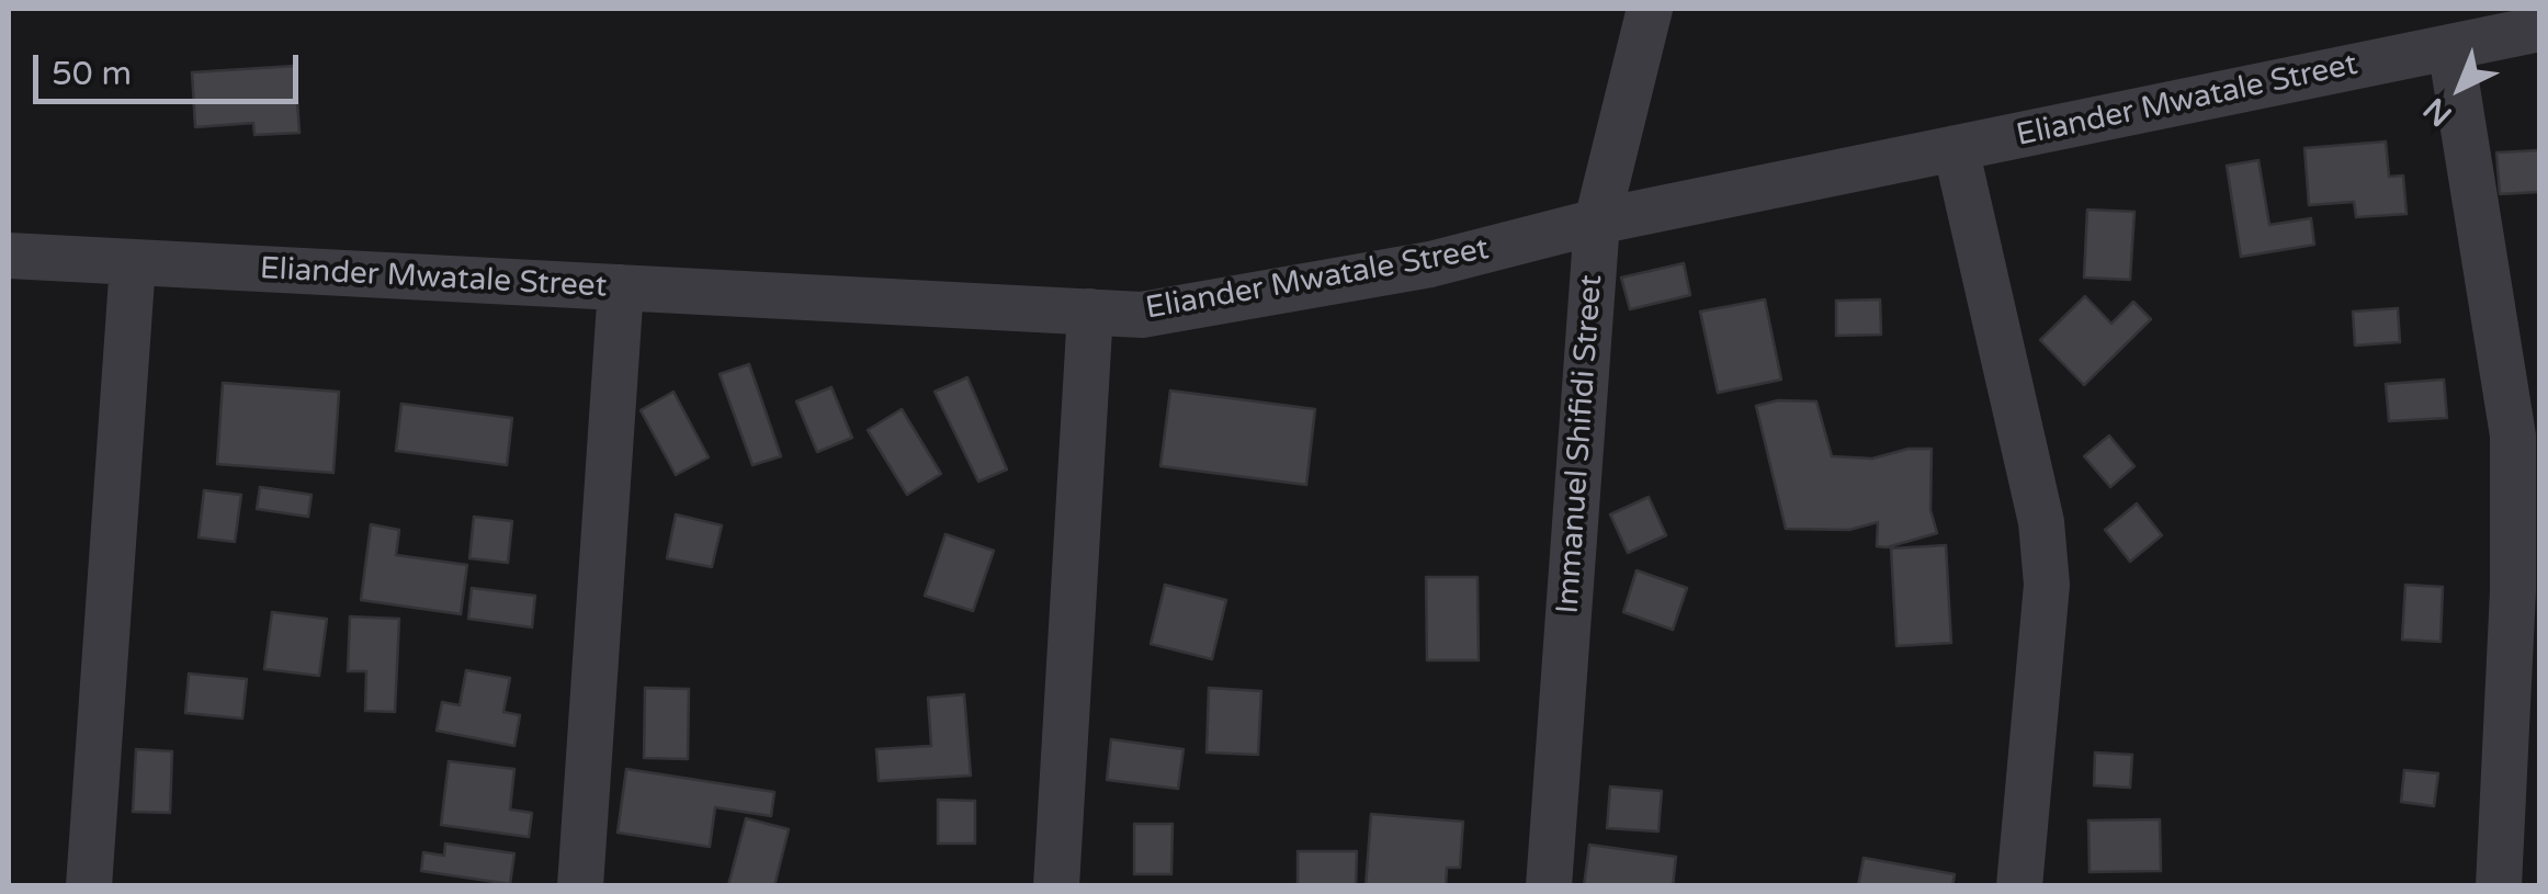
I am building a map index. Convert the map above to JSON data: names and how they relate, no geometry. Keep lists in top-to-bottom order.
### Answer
{
  "streets": {
    "street": ["Eliander Mwatale Street", "Immanuel Shifidi Street"]
  },
  "crossings": [
    ["Eliander Mwatale Street", "Immanuel Shifidi Street"]
  ],
  "scale_bar": "50 m",
  "north": "bottom left"
}
